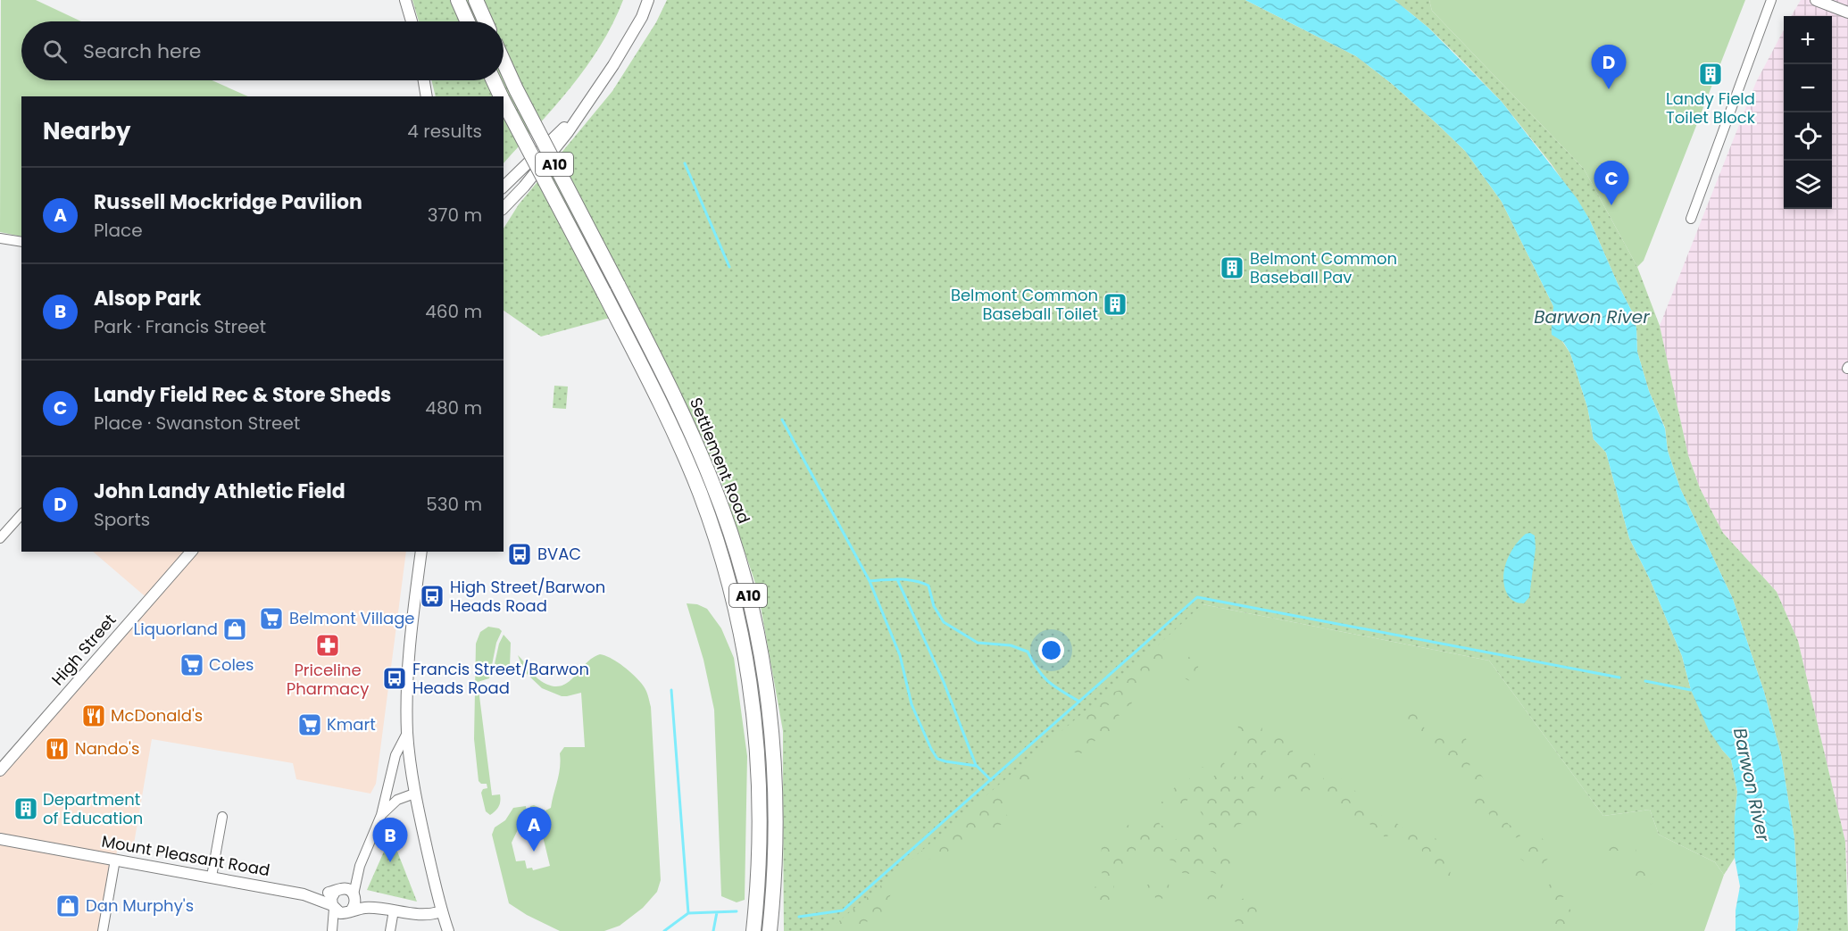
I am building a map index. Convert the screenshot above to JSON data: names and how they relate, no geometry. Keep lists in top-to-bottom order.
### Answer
{
  "streets": {
    "highway": ["A10", "Settlement Road"],
    "street": ["High Street", "Mount Pleasant Road"]
  },
  "water": ["Barwon River"],
  "places": {
    "building": [
      "Landy Field Toilet Block",
      "Belmont Common Baseball Pav",
      "Belmont Common Baseball Toilet",
      "Department of Education"
    ],
    "bus stop": ["BVAC", "High Street/Barwon Heads Road", "Francis Street/Barwon Heads Road"],
    "supermarket": ["Belmont Village", "Coles", "Kmart"],
    "shop": ["Liquorland", "Dan Murphy's"],
    "pharmacy": ["Priceline Pharmacy"],
    "restaurant": ["McDonald's", "Nando's"]
  },
  "page": {
    "map_buttons": ["+", "−"],
    "search": "Search here",
    "pins": [
      "D",
      "C",
      "A",
      "B"
    ],
    "heading": ["Nearby", "4 results"],
    "list": [
      {
        "mark": "A",
        "name": "Russell Mockridge Pavilion",
        "note": "Place",
        "value": "370 m"
      },
      {
        "mark": "B",
        "name": "Alsop Park",
        "note": "Park · Francis Street",
        "value": "460 m"
      },
      {
        "mark": "C",
        "name": "Landy Field Rec & Store Sheds",
        "note": "Place · Swanston Street",
        "value": "480 m"
      },
      {
        "mark": "D",
        "name": "John Landy Athletic Field",
        "note": "Sports",
        "value": "530 m"
      }
    ]
  }
}
